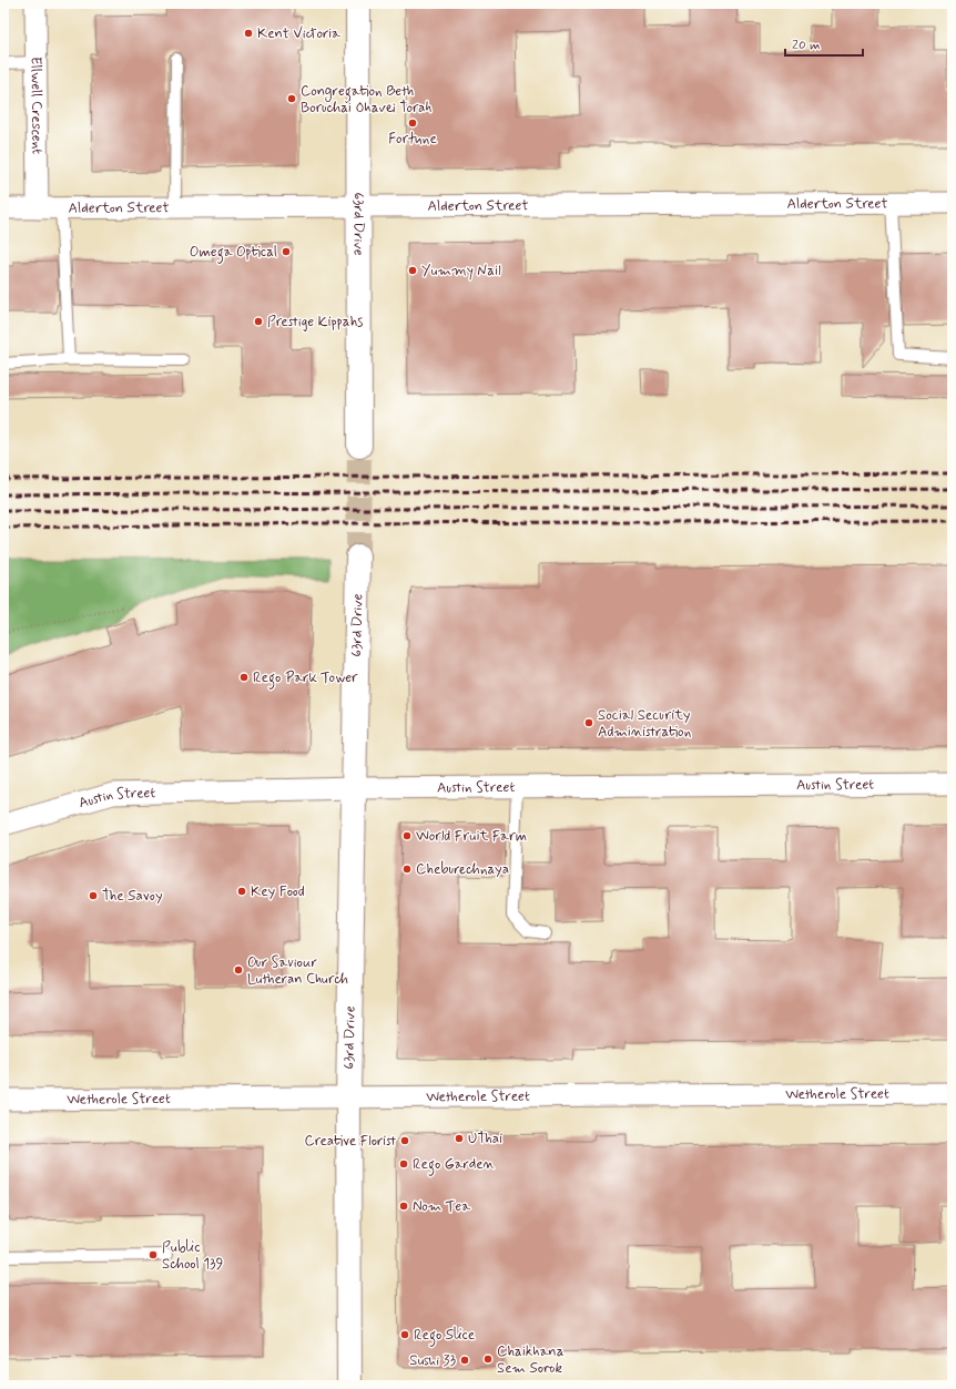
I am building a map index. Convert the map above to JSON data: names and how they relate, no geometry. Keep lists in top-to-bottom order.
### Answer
{
  "streets": {
    "street": [
      "Ellwell Crescent",
      "Alderton Street",
      "63rd Drive",
      "Austin Street",
      "Wetherole Street"
    ]
  },
  "crossings": [
    ["Ellwell Crescent", "Alderton Street"],
    ["Alderton Street", "63rd Drive"],
    ["63rd Drive", "Austin Street"],
    ["63rd Drive", "Wetherole Street"]
  ],
  "places": [
    "Kent Victoria",
    "Congregation Beth Boruchai Ohavei Torah",
    "Fortune",
    "Omega Optical",
    "Yummy Nail",
    "Prestige Kippahs",
    "Rego Park Tower",
    "Social Security Administration",
    "World Fruit Farm",
    "Cheburechnaya",
    "Key Food",
    "The Savoy",
    "Our Saviour Lutheran Church",
    "UThai",
    "Creative Florist",
    "Rego Garden",
    "Nom Tea",
    "Public School 139",
    "Rego Slice",
    "Chaikhana Sem Sorok",
    "Sushi 33"
  ],
  "scale_bar": "20 m"
}
